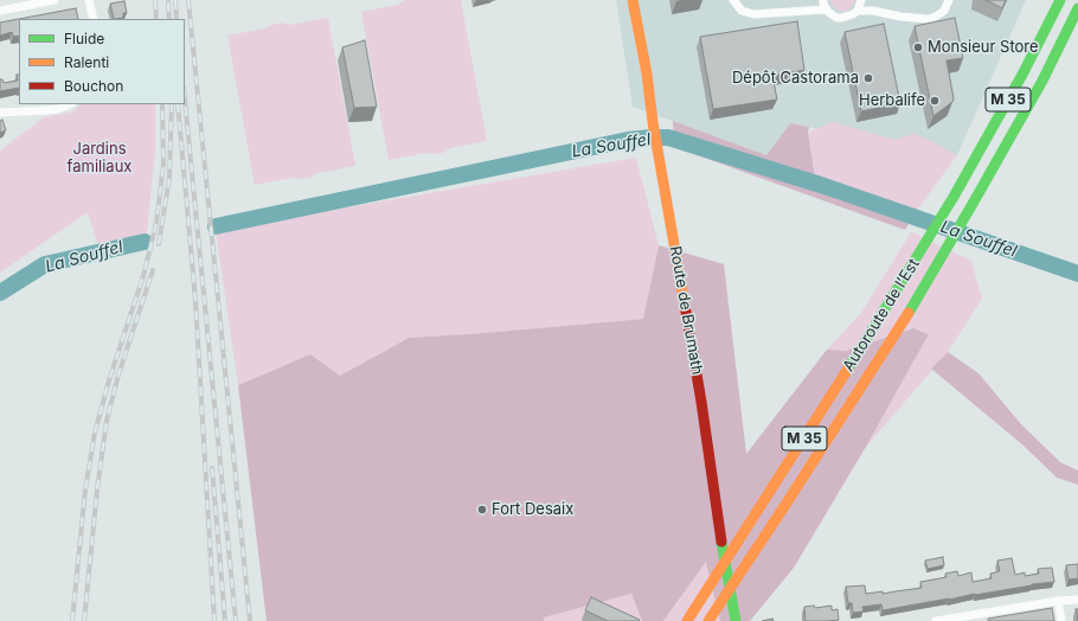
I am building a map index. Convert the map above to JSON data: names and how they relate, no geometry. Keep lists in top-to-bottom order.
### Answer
{
  "streets": {
    "main road": ["M 35", "Route de Brumath", "Autoroute de l’Est"]
  },
  "water": ["La Souffel"],
  "parks": ["Jardins familiaux"],
  "places": [
    "Monsieur Store",
    "Dépôt Castorama",
    "Herbalife",
    "Fort Desaix"
  ],
  "legend": ["Fluide", "Ralenti", "Bouchon"]
}
